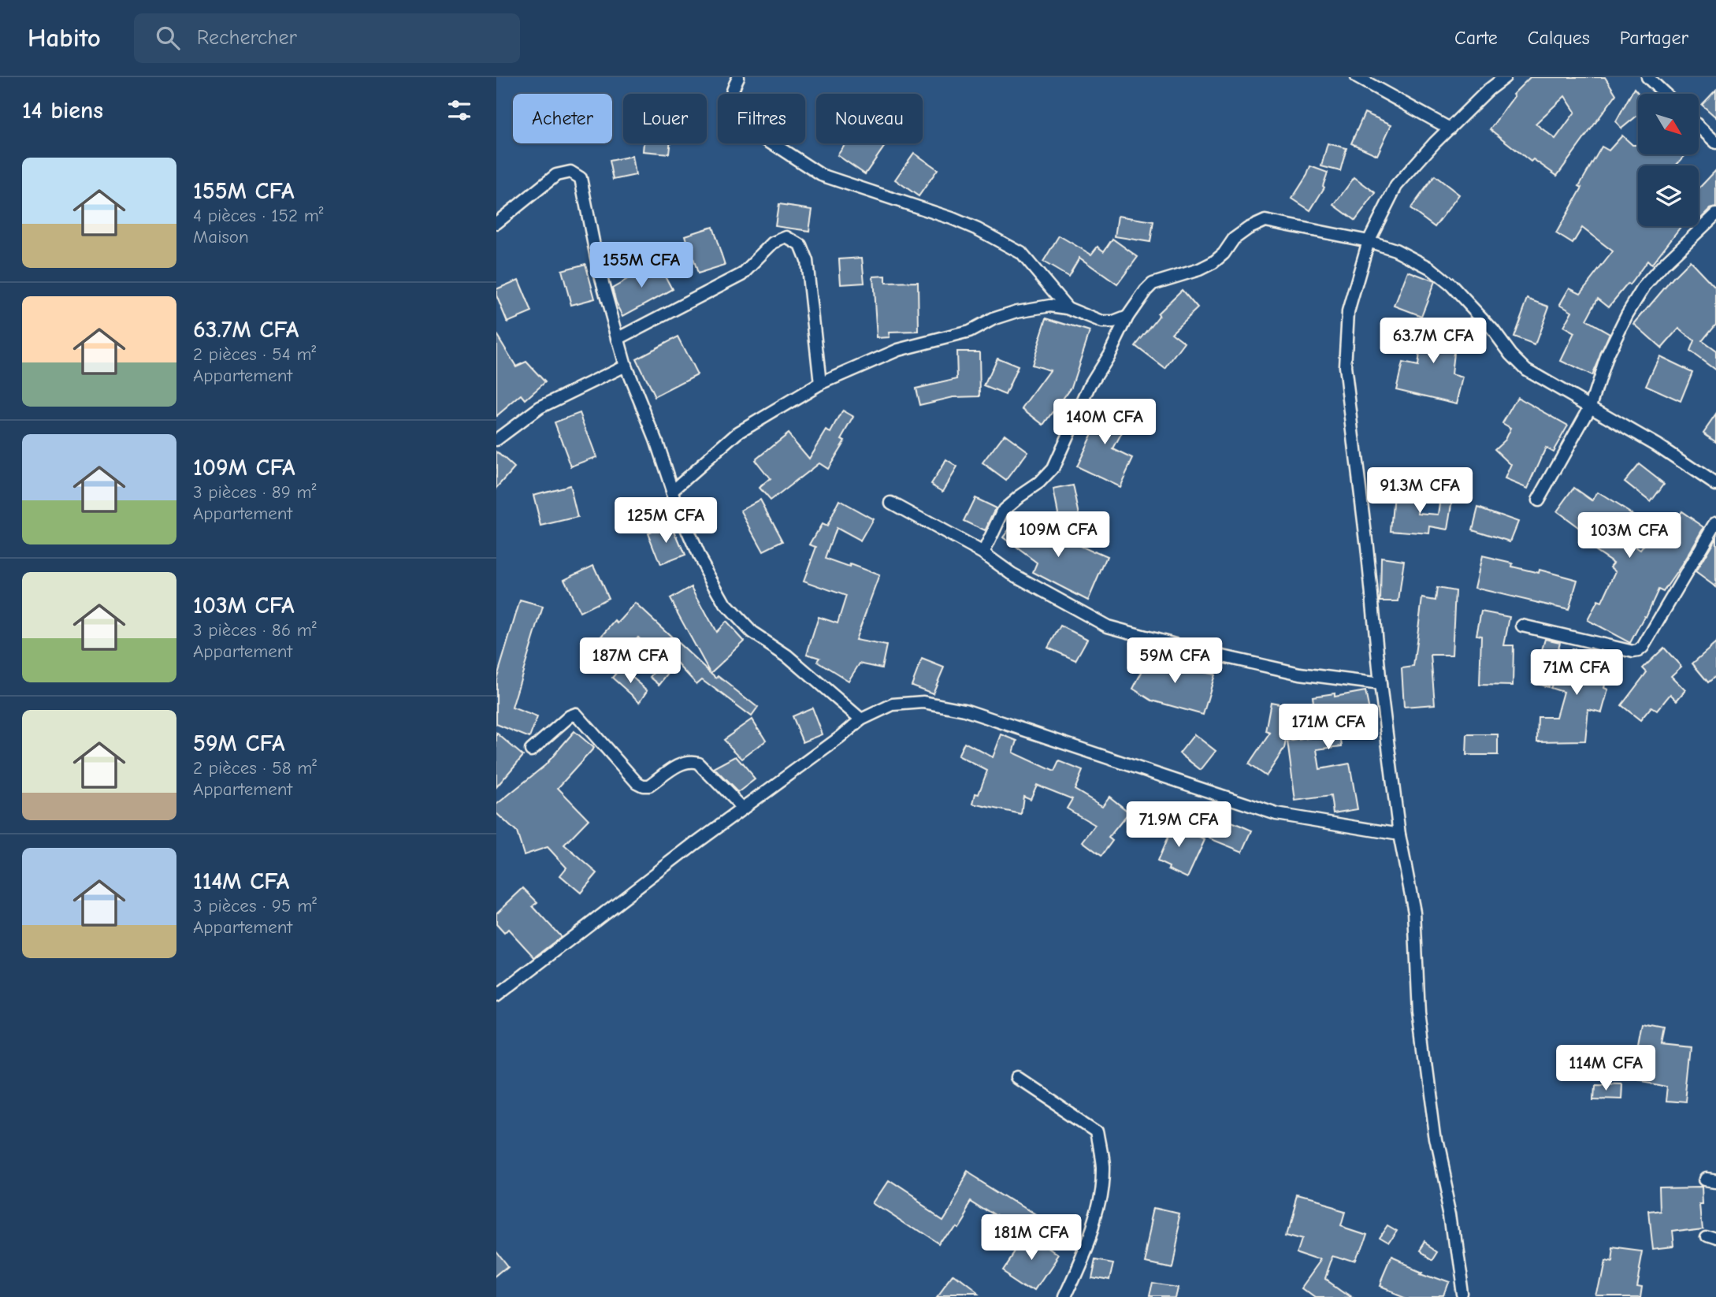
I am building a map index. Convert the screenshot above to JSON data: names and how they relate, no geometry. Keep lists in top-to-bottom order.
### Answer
{
  "north": "bottom right",
  "page": {
    "header": "Habito",
    "search": "Rechercher",
    "nav": ["Carte", "Calques", "Partager"],
    "heading": "14 biens",
    "chip": [
      "Acheter",
      "Louer",
      "Filtres",
      "Nouveau"
    ],
    "list": [
      {
        "name": "155M CFA",
        "note": "4 pièces · 152 m² · Maison"
      },
      {
        "name": "63.7M CFA",
        "note": "2 pièces · 54 m² · Appartement"
      },
      {
        "name": "109M CFA",
        "note": "3 pièces · 89 m² · Appartement"
      },
      {
        "name": "103M CFA",
        "note": "3 pièces · 86 m² · Appartement"
      },
      {
        "name": "59M CFA",
        "note": "2 pièces · 58 m² · Appartement"
      },
      {
        "name": "114M CFA",
        "note": "3 pièces · 95 m² · Appartement"
      }
    ],
    "price": [
      "155M CFA",
      "63.7M CFA",
      "140M CFA",
      "91.3M CFA",
      "125M CFA",
      "109M CFA",
      "103M CFA",
      "187M CFA",
      "59M CFA",
      "71M CFA",
      "171M CFA",
      "71.9M CFA",
      "114M CFA",
      "181M CFA"
    ]
  }
}
